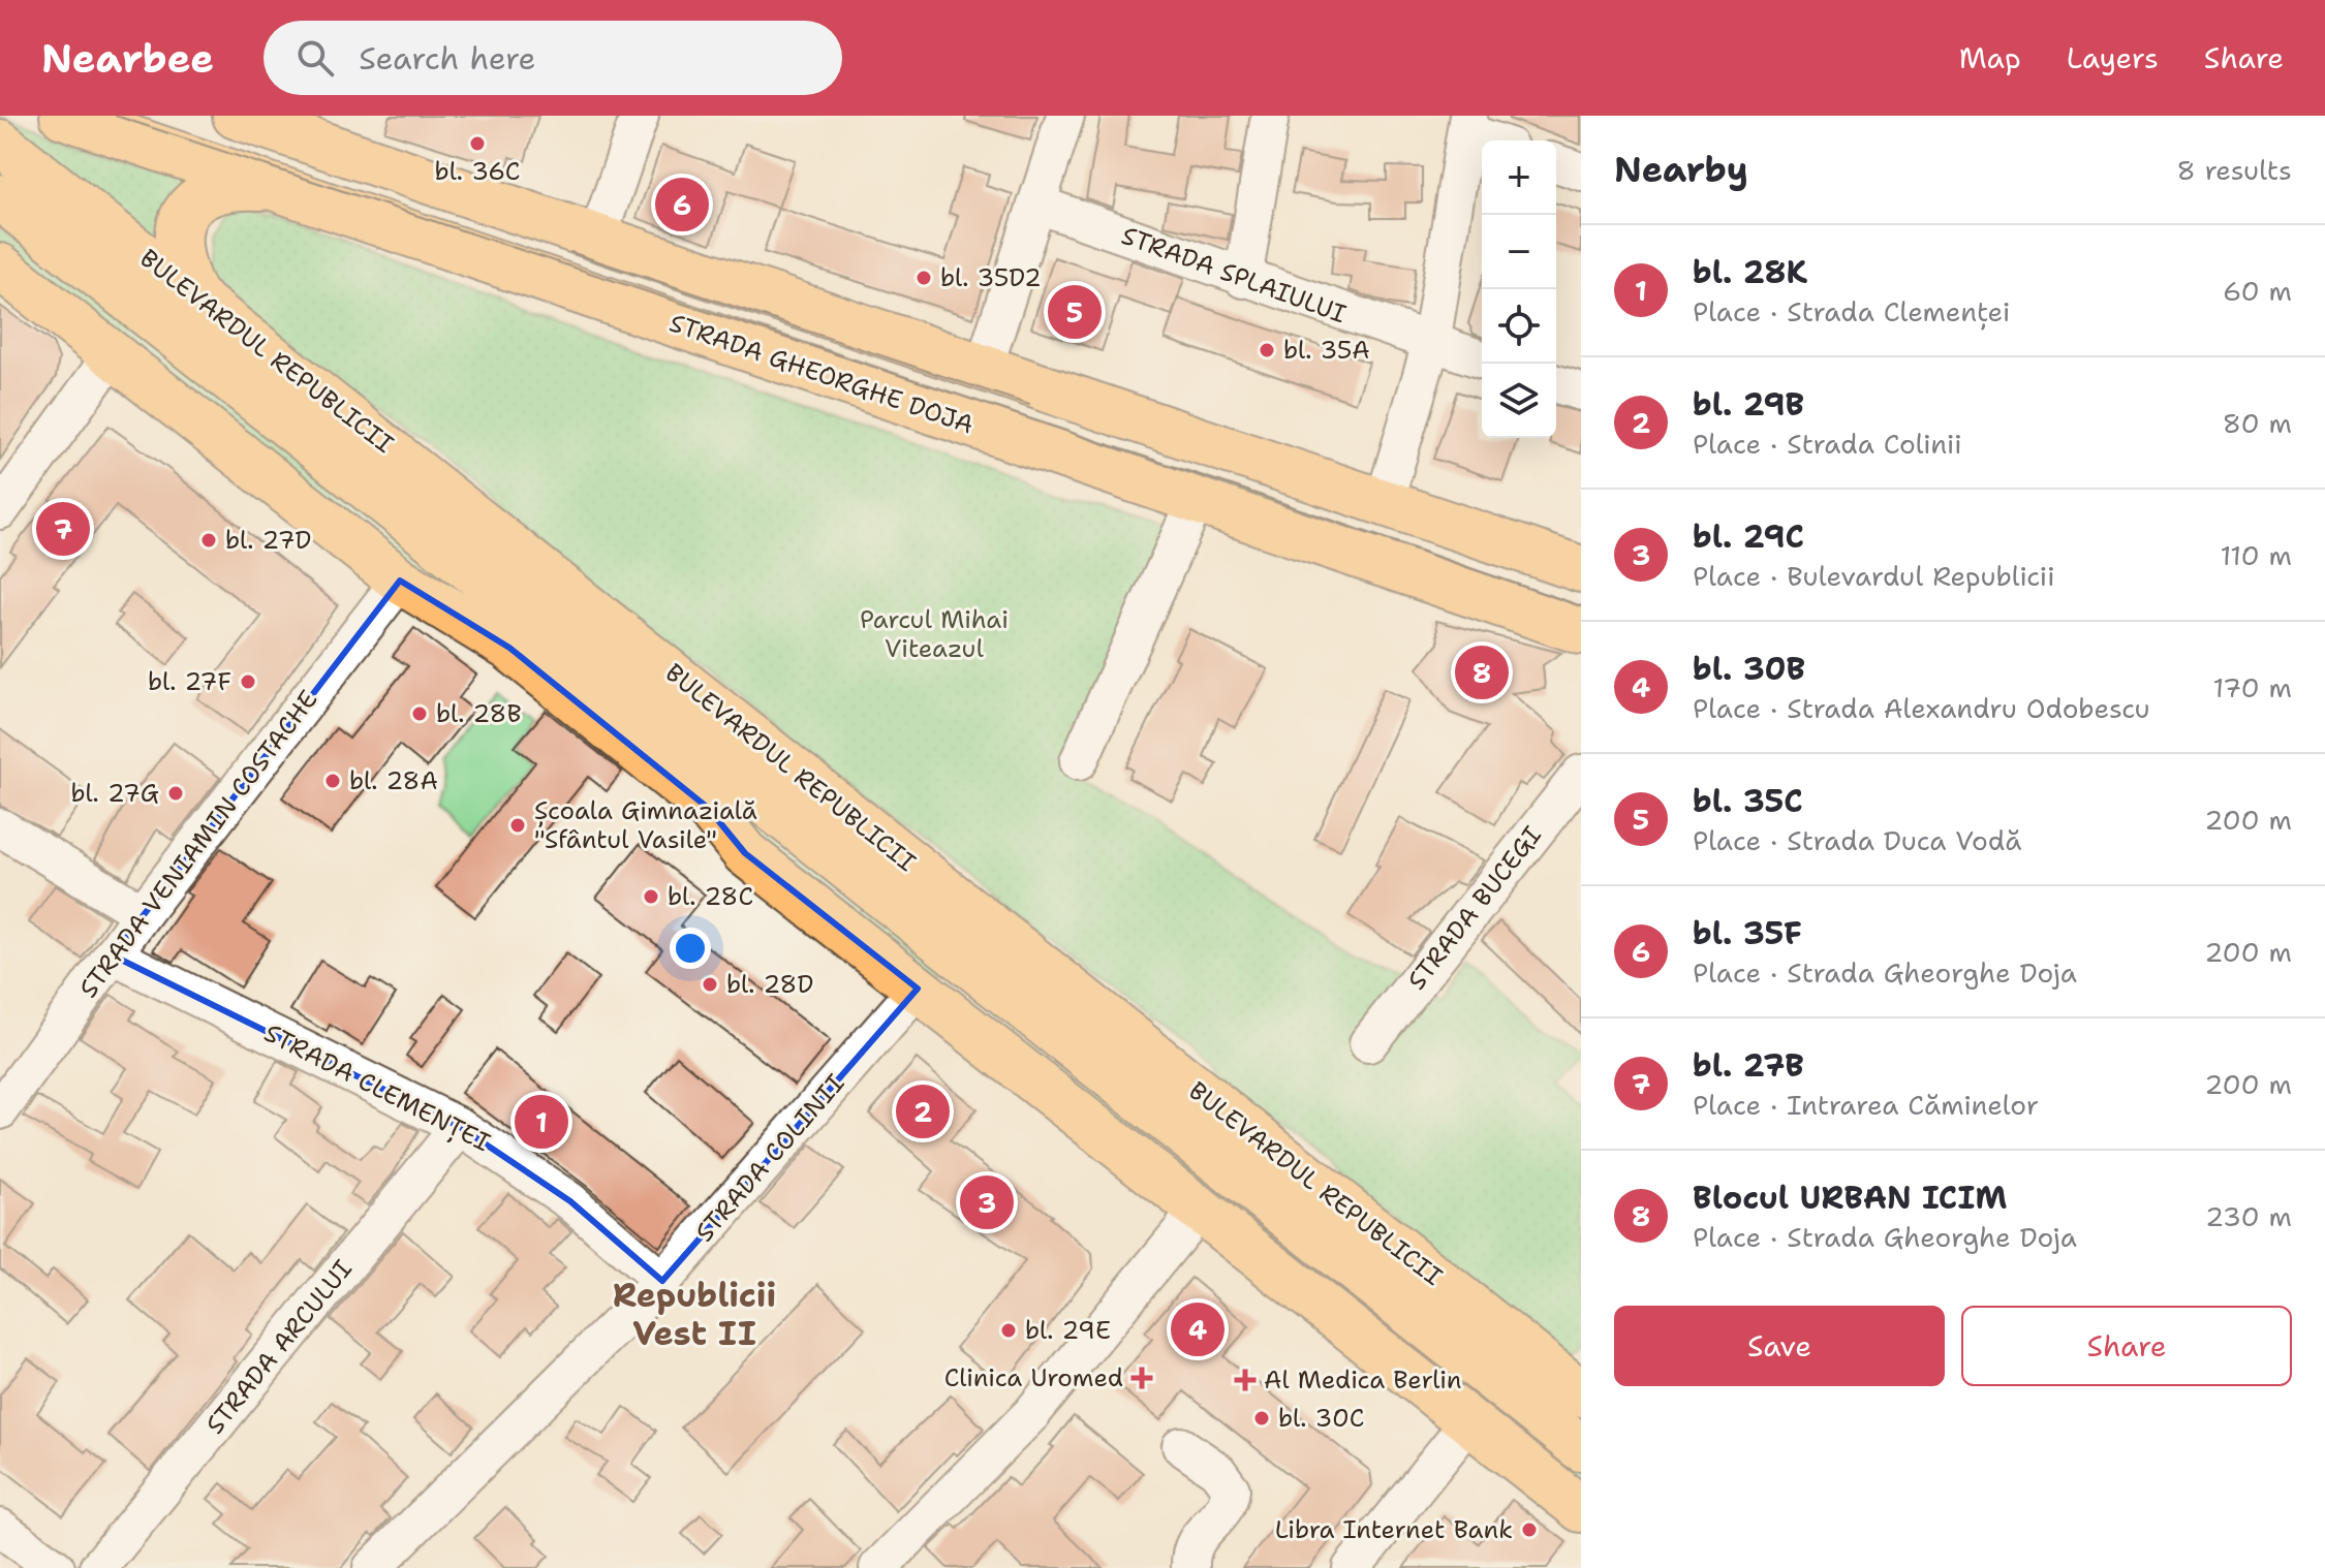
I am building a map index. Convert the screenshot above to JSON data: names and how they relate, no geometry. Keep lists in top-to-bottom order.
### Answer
{
  "streets": {
    "main road": ["BULEVARDUL REPUBLICII", "STRADA GHEORGHE DOJA"],
    "street": [
      "STRADA SPLAIULUI",
      "STRADA VENIAMIN COSTACHE",
      "STRADA BUCEGI",
      "STRADA CLEMENȚEI",
      "STRADA COLINII",
      "STRADA ARCULUI"
    ]
  },
  "crossings": [
    ["STRADA VENIAMIN COSTACHE", "STRADA CLEMENȚEI"],
    ["STRADA CLEMENȚEI", "STRADA COLINII"],
    ["STRADA CLEMENȚEI", "STRADA ARCULUI"]
  ],
  "districts": ["Republicii Vest II"],
  "parks": ["Parcul Mihai Viteazul"],
  "places": {
    "other": [
      "bl. 36C",
      "bl. 35D2",
      "bl. 35A",
      "bl. 27D",
      "bl. 27F",
      "bl. 28B",
      "bl. 28A",
      "bl. 27G",
      "Școala Gimnazială \"Sfântul Vasile\"",
      "bl. 28C",
      "bl. 28D",
      "bl. 29E",
      "bl. 30C",
      "Libra Internet Bank"
    ],
    "health": ["Clinica Uromed", "Al Medica Berlin"]
  },
  "page": {
    "header": "Nearbee",
    "search": "Search here",
    "nav": ["Map", "Layers", "Share"],
    "heading": ["Nearby", "8 results"],
    "map_buttons": ["+", "−"],
    "pins": [
      "6",
      "5",
      "7",
      "8",
      "2",
      "1",
      "3",
      "4"
    ],
    "list": [
      {
        "mark": "1",
        "name": "bl. 28K",
        "note": "Place · Strada Clemenței",
        "value": "60 m"
      },
      {
        "mark": "2",
        "name": "bl. 29B",
        "note": "Place · Strada Colinii",
        "value": "80 m"
      },
      {
        "mark": "3",
        "name": "bl. 29C",
        "note": "Place · Bulevardul Republicii",
        "value": "110 m"
      },
      {
        "mark": "4",
        "name": "bl. 30B",
        "note": "Place · Strada Alexandru Odobescu",
        "value": "170 m"
      },
      {
        "mark": "5",
        "name": "bl. 35C",
        "note": "Place · Strada Duca Vodă",
        "value": "200 m"
      },
      {
        "mark": "6",
        "name": "bl. 35F",
        "note": "Place · Strada Gheorghe Doja",
        "value": "200 m"
      },
      {
        "mark": "7",
        "name": "bl. 27B",
        "note": "Place · Intrarea Căminelor",
        "value": "200 m"
      },
      {
        "mark": "8",
        "name": "Blocul URBAN ICIM",
        "note": "Place · Strada Gheorghe Doja",
        "value": "230 m"
      }
    ],
    "buttons": ["Save", "Share"]
  }
}
